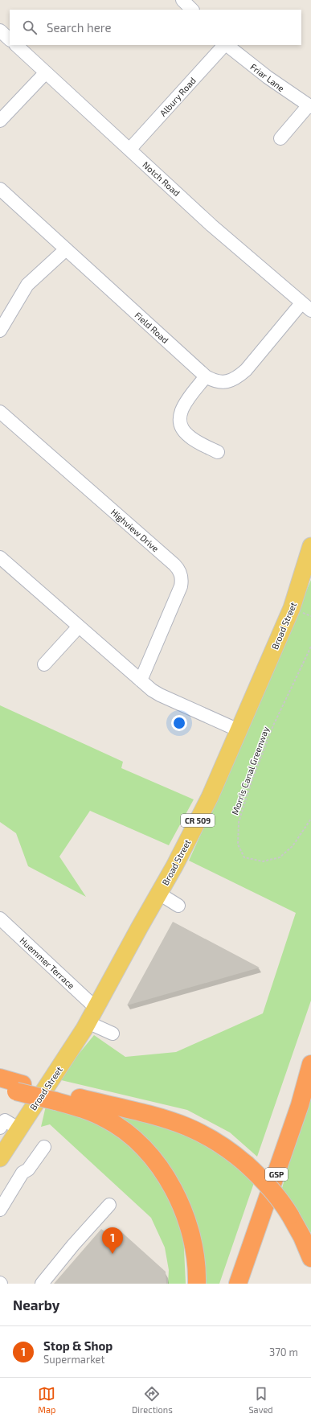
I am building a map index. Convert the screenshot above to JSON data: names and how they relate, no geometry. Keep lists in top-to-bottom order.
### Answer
{
  "streets": {
    "highway": ["GSP"],
    "main road": ["Broad Street", "CR 509"],
    "street": [
      "Friar Lane",
      "Albury Road",
      "Notch Road",
      "Field Road",
      "Highview Drive",
      "Huemmer Terrace"
    ],
    "path": ["Morris Canal Greenway"]
  },
  "crossings": [
    ["Albury Road", "Notch Road"],
    ["Notch Road", "Field Road"],
    ["Broad Street", "Huemmer Terrace"]
  ],
  "page": {
    "search": "Search here",
    "pins": "1",
    "heading": "Nearby",
    "list": [
      {
        "mark": "1",
        "name": "Stop & Shop",
        "note": "Supermarket",
        "value": "370 m"
      }
    ],
    "nav": ["Map", "Directions", "Saved"]
  }
}
